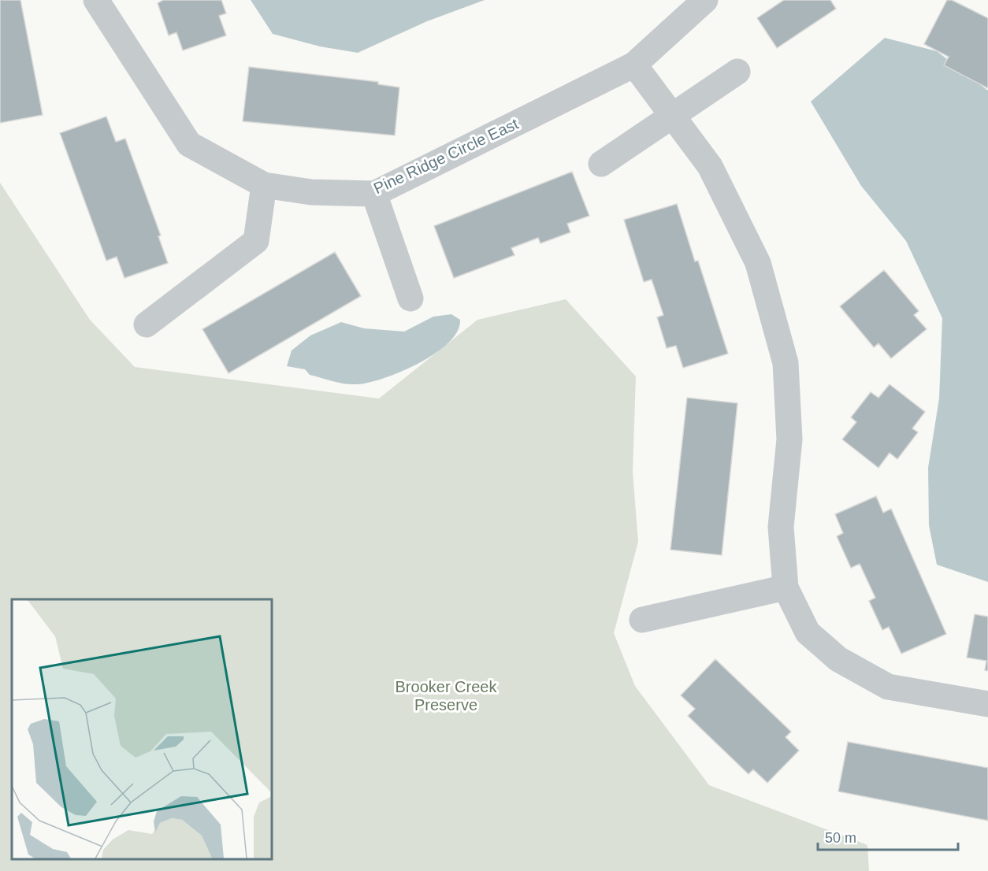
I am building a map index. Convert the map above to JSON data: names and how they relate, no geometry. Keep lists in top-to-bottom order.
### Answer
{
  "streets": {
    "street": ["Pine Ridge Circle East"]
  },
  "parks": ["Brooker Creek Preserve"],
  "scale_bar": "50 m"
}
